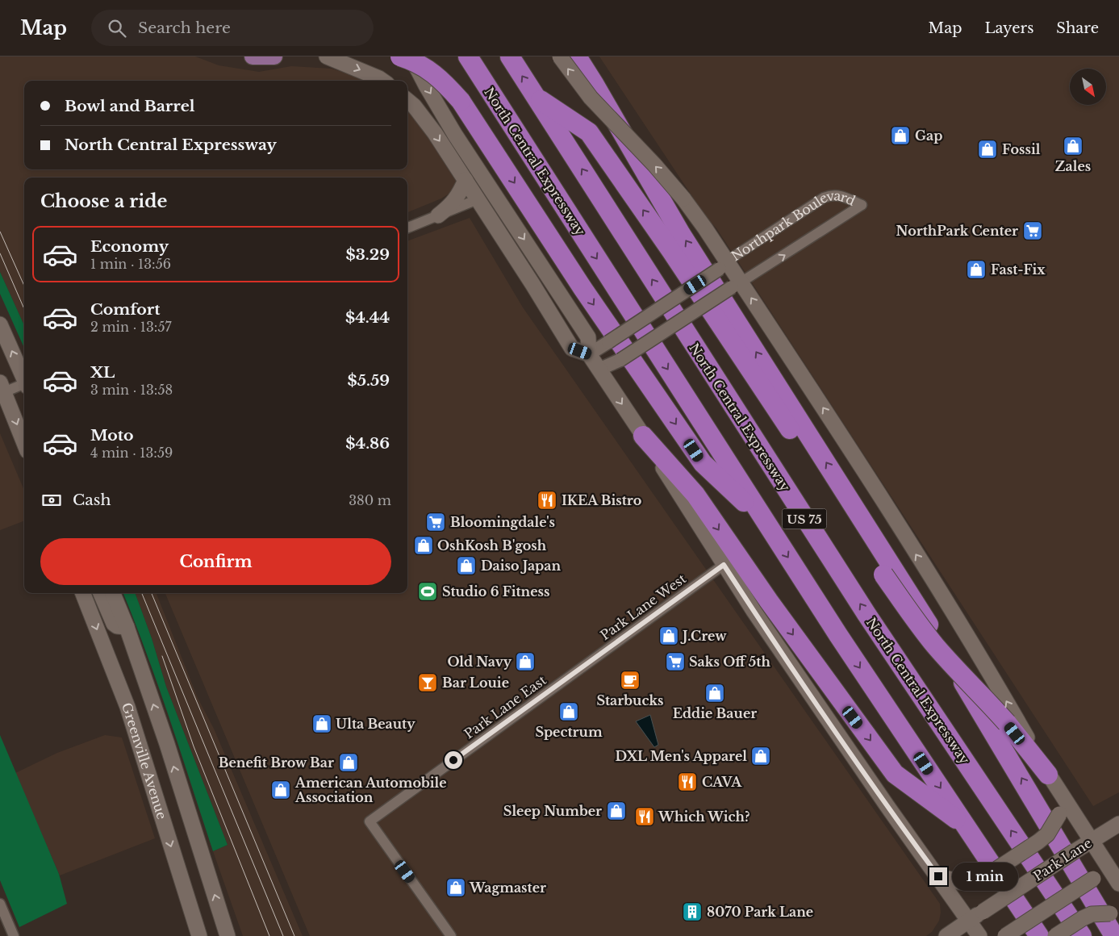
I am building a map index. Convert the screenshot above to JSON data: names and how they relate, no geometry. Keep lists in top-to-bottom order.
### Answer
{
  "streets": {
    "highway": ["North Central Expressway", "US 75"],
    "main road": ["Greenville Avenue", "Park Lane"],
    "street": ["Northpark Boulevard", "Park Lane West", "Park Lane East"]
  },
  "crossings": [
    ["Park Lane West", "Park Lane East"]
  ],
  "places": {
    "shop": [
      "Gap",
      "Zales",
      "Fossil",
      "Fast-Fix",
      "OshKosh B'gosh",
      "Daiso Japan",
      "J.Crew",
      "Old Navy",
      "Eddie Bauer",
      "Spectrum",
      "Ulta Beauty",
      "DXL Men's Apparel",
      "Benefit Brow Bar",
      "American Automobile Association",
      "Sleep Number",
      "Wagmaster"
    ],
    "supermarket": ["NorthPark Center", "Bloomingdale's", "Saks Off 5th"],
    "restaurant": ["IKEA Bistro", "CAVA", "Which Wich?"],
    "sports": ["Studio 6 Fitness"],
    "cafe": ["Starbucks"],
    "bar": ["Bar Louie"],
    "building": ["8070 Park Lane"]
  },
  "north": "bottom right",
  "page": {
    "header": "Map",
    "search": "Search here",
    "nav": ["Map", "Layers", "Share"],
    "banner": ["Bowl and Barrel", "North Central Expressway"],
    "heading": "Choose a ride",
    "list": [
      {
        "name": "Economy",
        "note": "1 min · 13:56",
        "value": "$3.29"
      },
      {
        "name": "Comfort",
        "note": "2 min · 13:57",
        "value": "$4.44"
      },
      {
        "name": "XL",
        "note": "3 min · 13:58",
        "value": "$5.59"
      },
      {
        "name": "Moto",
        "note": "4 min · 13:59",
        "value": "$4.86"
      }
    ],
    "pay": ["Cash", "380 m"],
    "buttons": "Confirm",
    "bubble": "1 min"
  }
}
